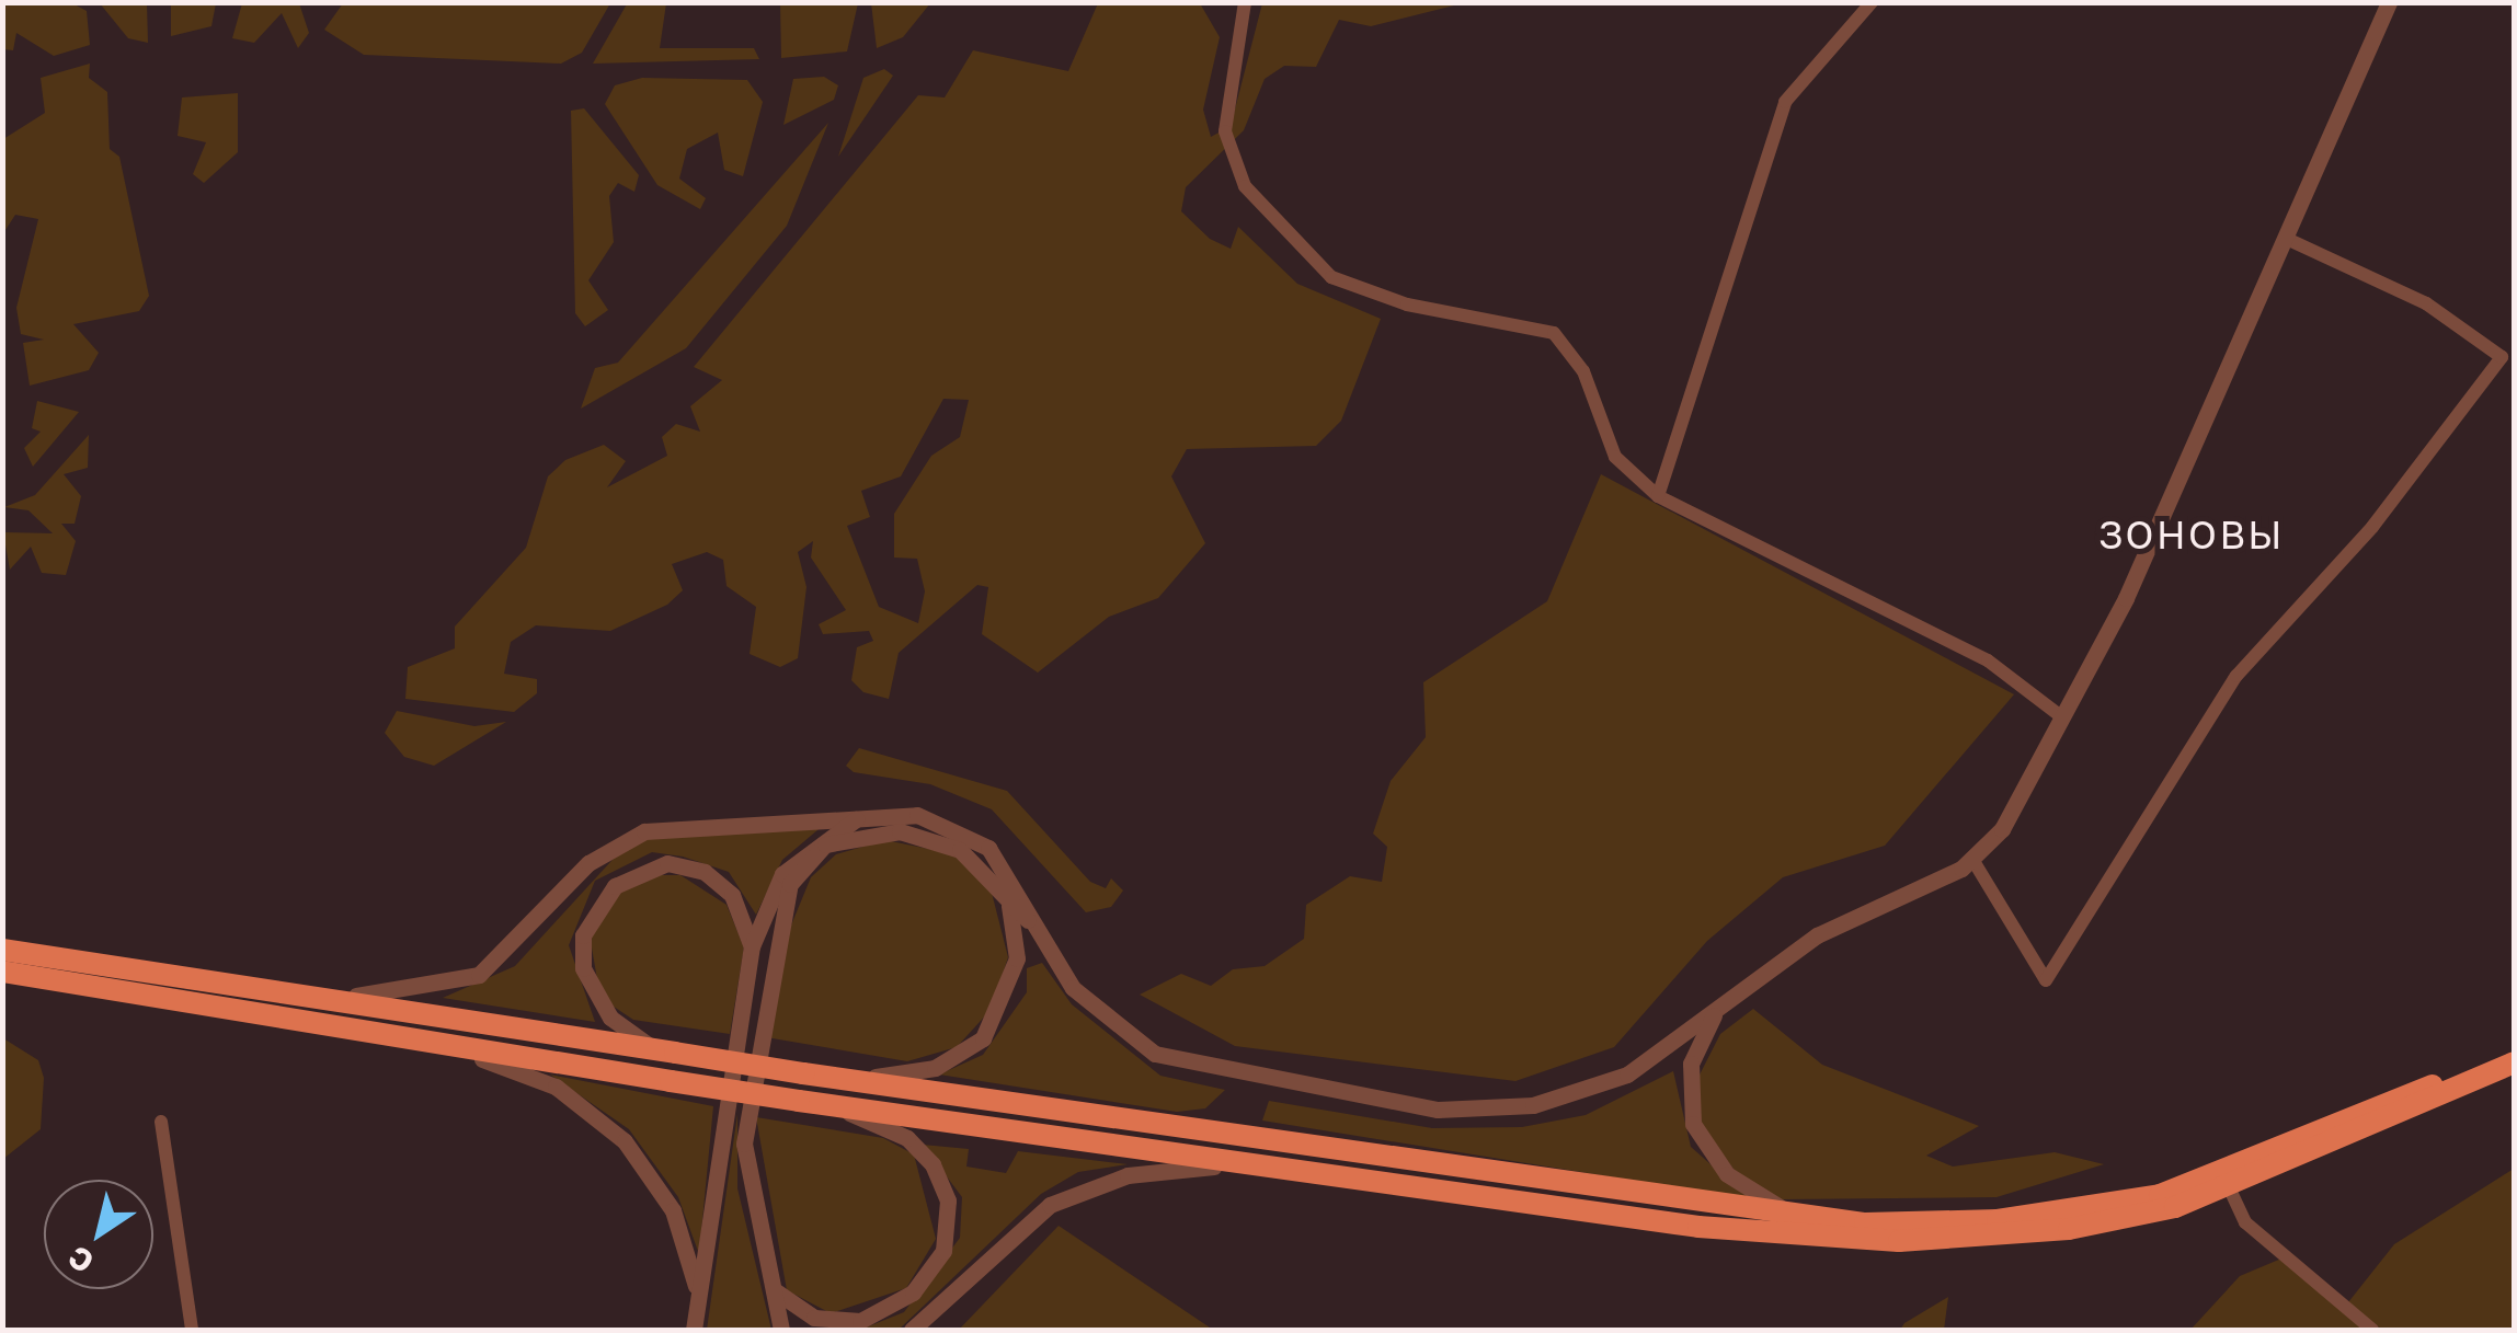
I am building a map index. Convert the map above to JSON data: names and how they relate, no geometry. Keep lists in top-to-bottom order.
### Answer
{
  "districts": ["ЗОНОВЫ"],
  "north": "bottom left"
}
